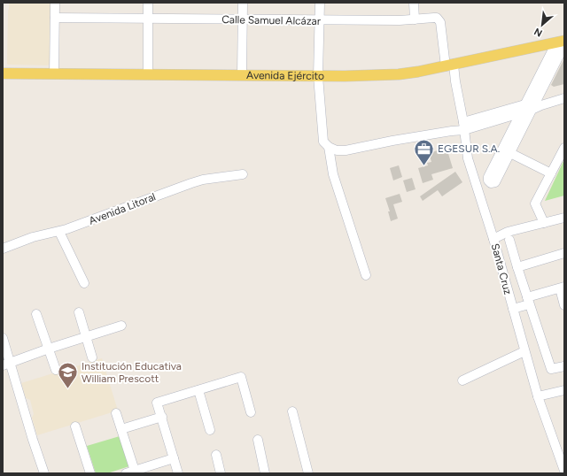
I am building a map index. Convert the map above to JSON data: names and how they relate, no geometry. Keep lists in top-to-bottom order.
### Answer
{
  "streets": {
    "main road": ["Avenida Ejército"],
    "street": ["Calle Samuel Alcázar", "Avenida Litoral", "Santa Cruz"]
  },
  "crossings": [
    ["Calle Samuel Alcázar", "Avenida Ejército"],
    ["Calle Samuel Alcázar", "Santa Cruz"],
    ["Avenida Ejército", "Santa Cruz"]
  ],
  "places": {
    "office": ["EGESUR S.A."],
    "school or university": ["Institución Educativa William Prescott"]
  },
  "north": "bottom left"
}
